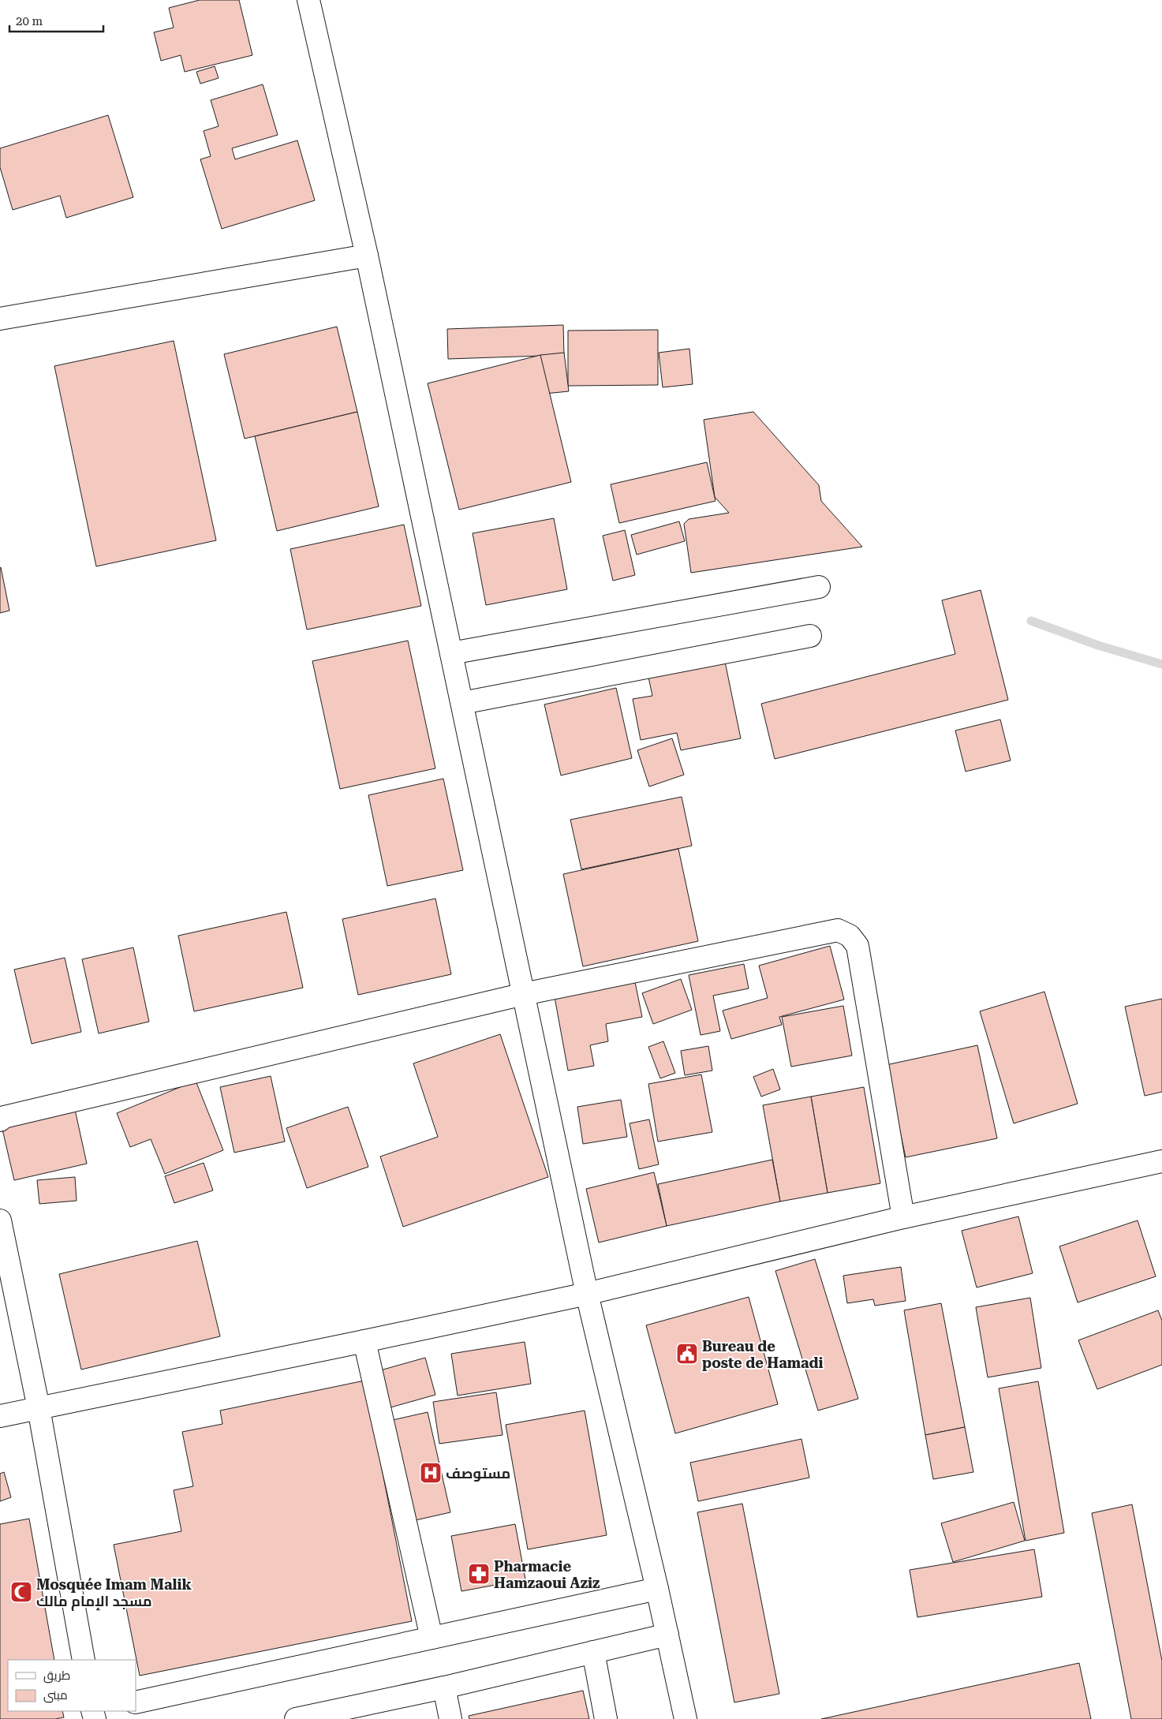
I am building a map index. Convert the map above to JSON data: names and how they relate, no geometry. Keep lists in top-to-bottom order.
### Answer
{
  "places": {
    "public building": ["Bureau de poste de Hamadi"],
    "hospital": ["مستوصف"],
    "pharmacy": ["Pharmacie Hamzaoui Aziz"],
    "mosque": ["Mosquée Imam Malik مسجد الإمام مالك"]
  },
  "legend": ["طريق", "مبنى"],
  "scale_bar": "20 m"
}
